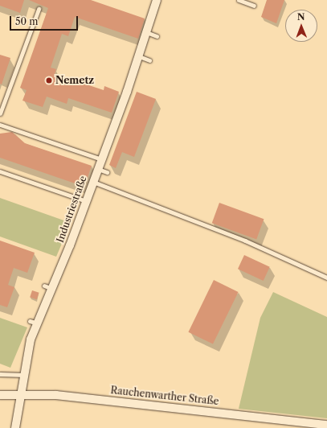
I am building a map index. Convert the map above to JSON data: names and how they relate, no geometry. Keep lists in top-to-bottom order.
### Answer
{
  "streets": {
    "street": ["Industriestraße", "Rauchenwarther Straße"]
  },
  "crossings": [
    ["Industriestraße", "Rauchenwarther Straße"]
  ],
  "places": ["Nemetz"],
  "scale_bar": "50 m",
  "north": "top"
}
